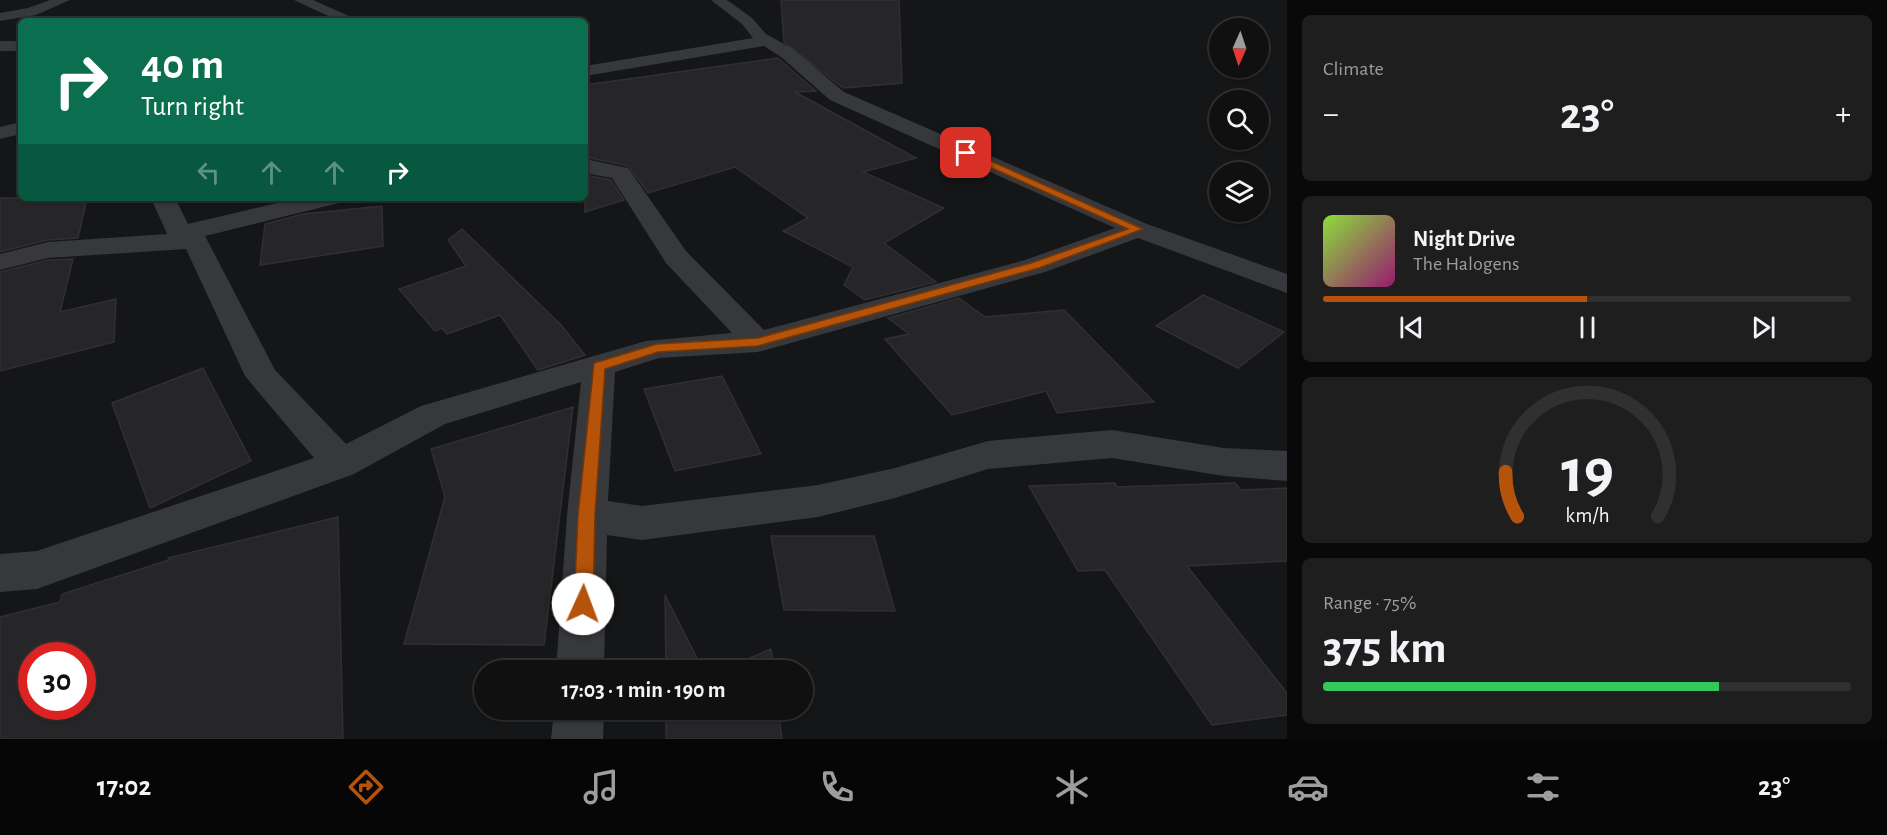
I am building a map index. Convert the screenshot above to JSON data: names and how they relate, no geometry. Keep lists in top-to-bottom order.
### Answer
{
  "north": "bottom",
  "page": {
    "tile": [
      "Climate",
      ["Range · 75%", "375 km"]
    ],
    "turn": ["40 m", "Turn right"],
    "heat": ["−", "23°", "+"],
    "song": ["Night Drive", "The Halogens"],
    "limit": "30",
    "trip": "17:03 · 1 min · 190 m",
    "tabs": ["17:02", "23°"],
    "gauge": ["19", "km/h"]
  }
}
